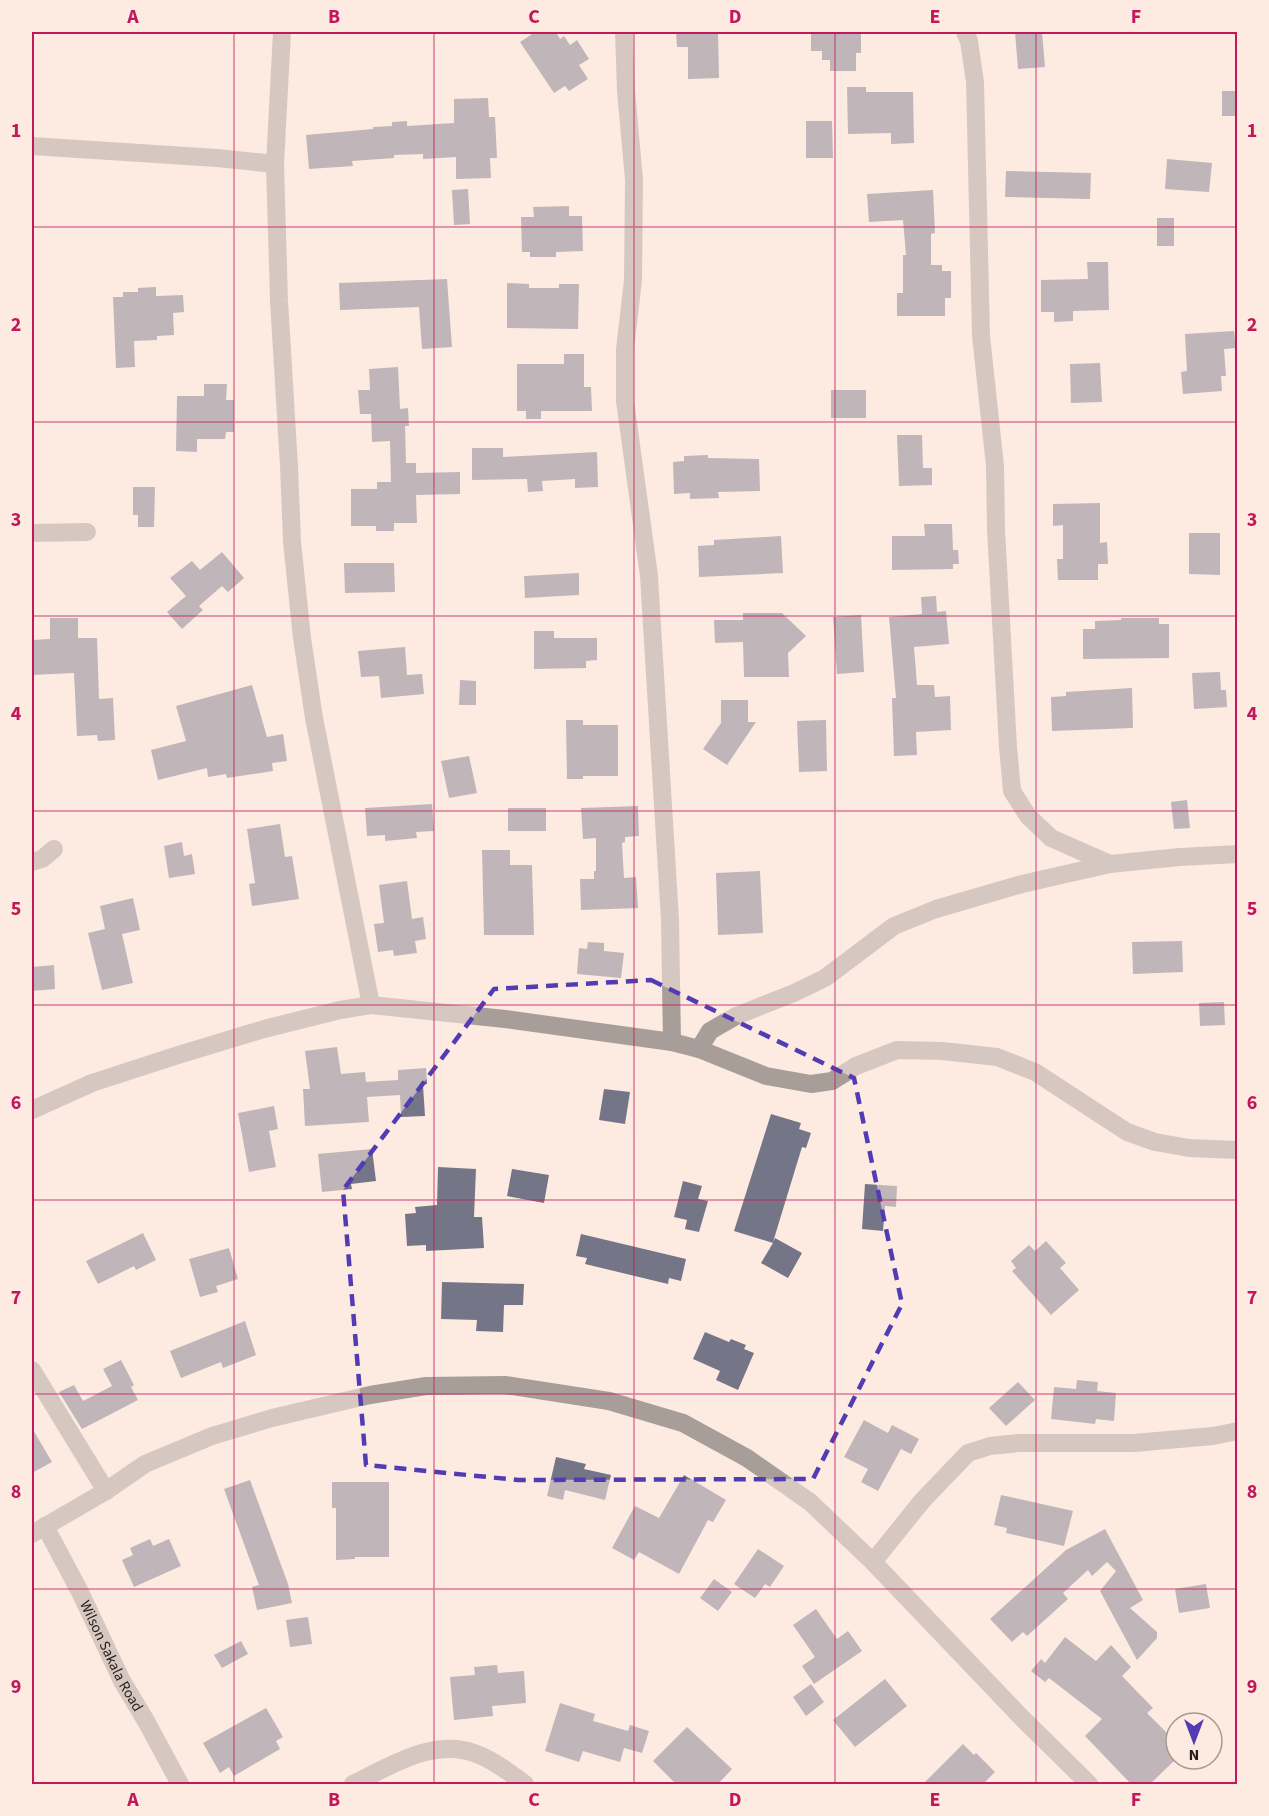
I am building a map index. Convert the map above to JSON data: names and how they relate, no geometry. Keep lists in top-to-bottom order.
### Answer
{
  "streets": {
    "street": ["Wilson Sakala Road"]
  },
  "north": "bottom",
  "grid": {
    "columns": [
      "A",
      "B",
      "C",
      "D",
      "E",
      "F"
    ],
    "rows": [
      "1",
      "2",
      "3",
      "4",
      "5",
      "6",
      "7",
      "8",
      "9"
    ]
  }
}
